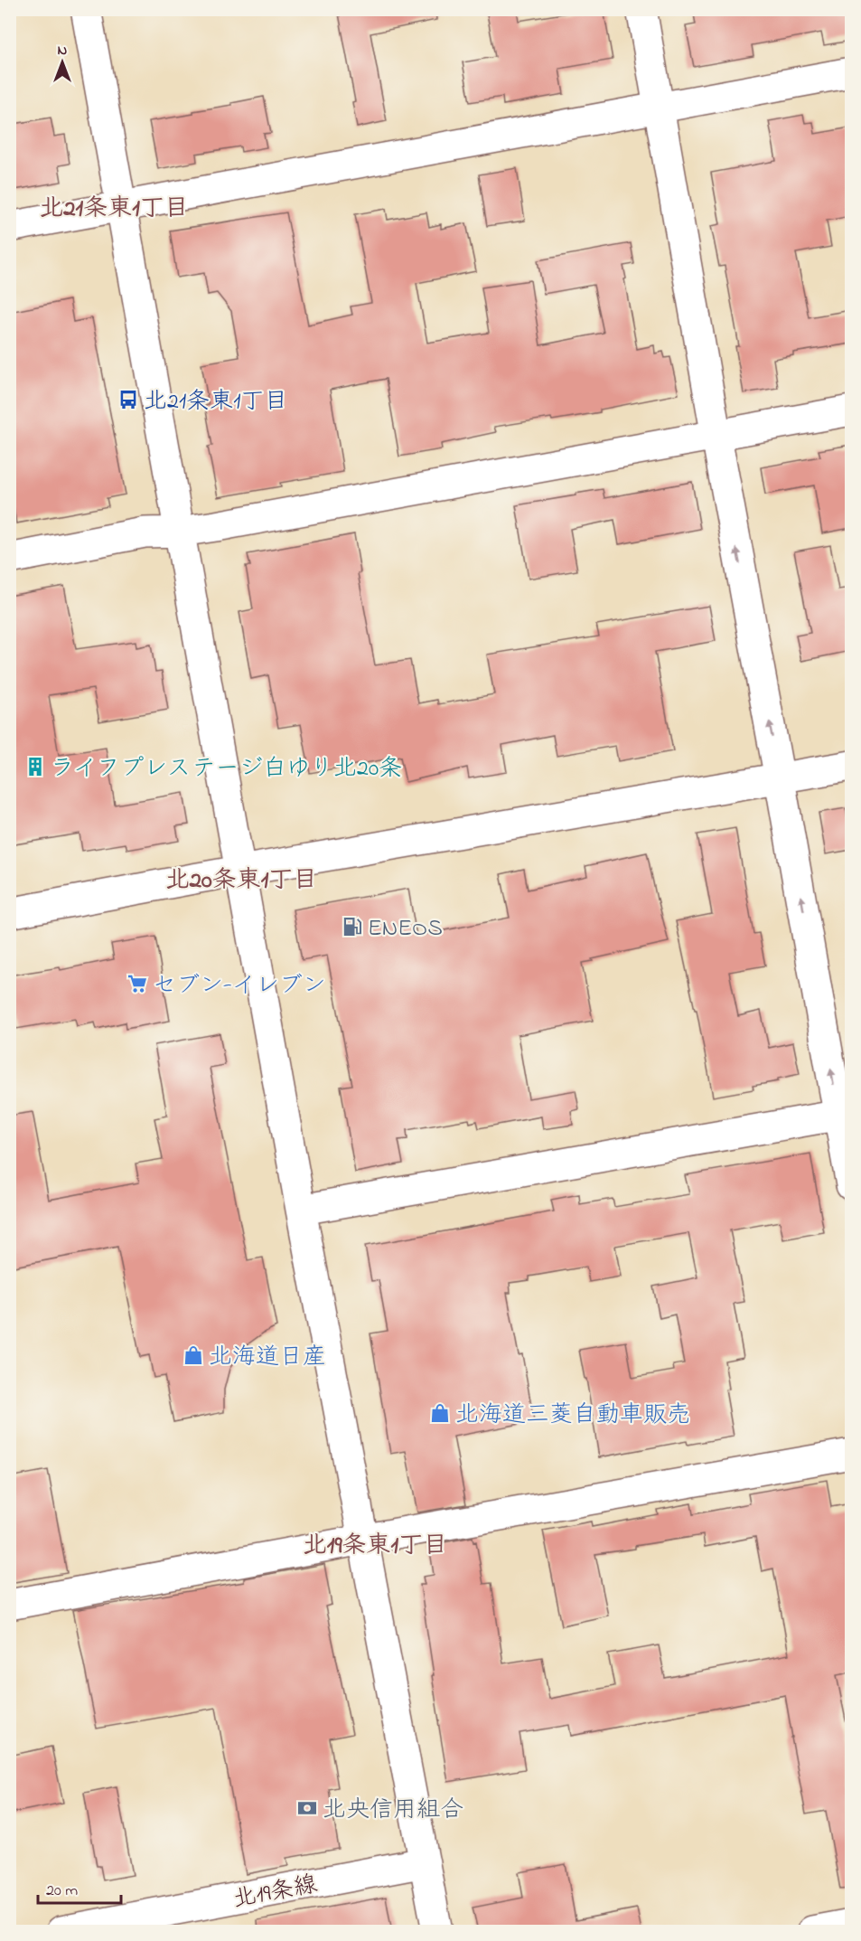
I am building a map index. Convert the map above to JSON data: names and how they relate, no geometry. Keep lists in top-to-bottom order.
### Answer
{
  "streets": {
    "street": ["北19条線"]
  },
  "districts": ["北21条東1丁目", "北20条東1丁目", "北19条東1丁目"],
  "places": {
    "bus stop": ["北21条東1丁目"],
    "building": ["ライフプレステージ白ゆり北20条"],
    "fuel station": ["ENEOS"],
    "supermarket": ["セブン-イレブン"],
    "shop": ["北海道日産", "北海道三菱自動車販売"],
    "bank": ["北央信用組合"]
  },
  "scale_bar": "20 m",
  "north": "top"
}
